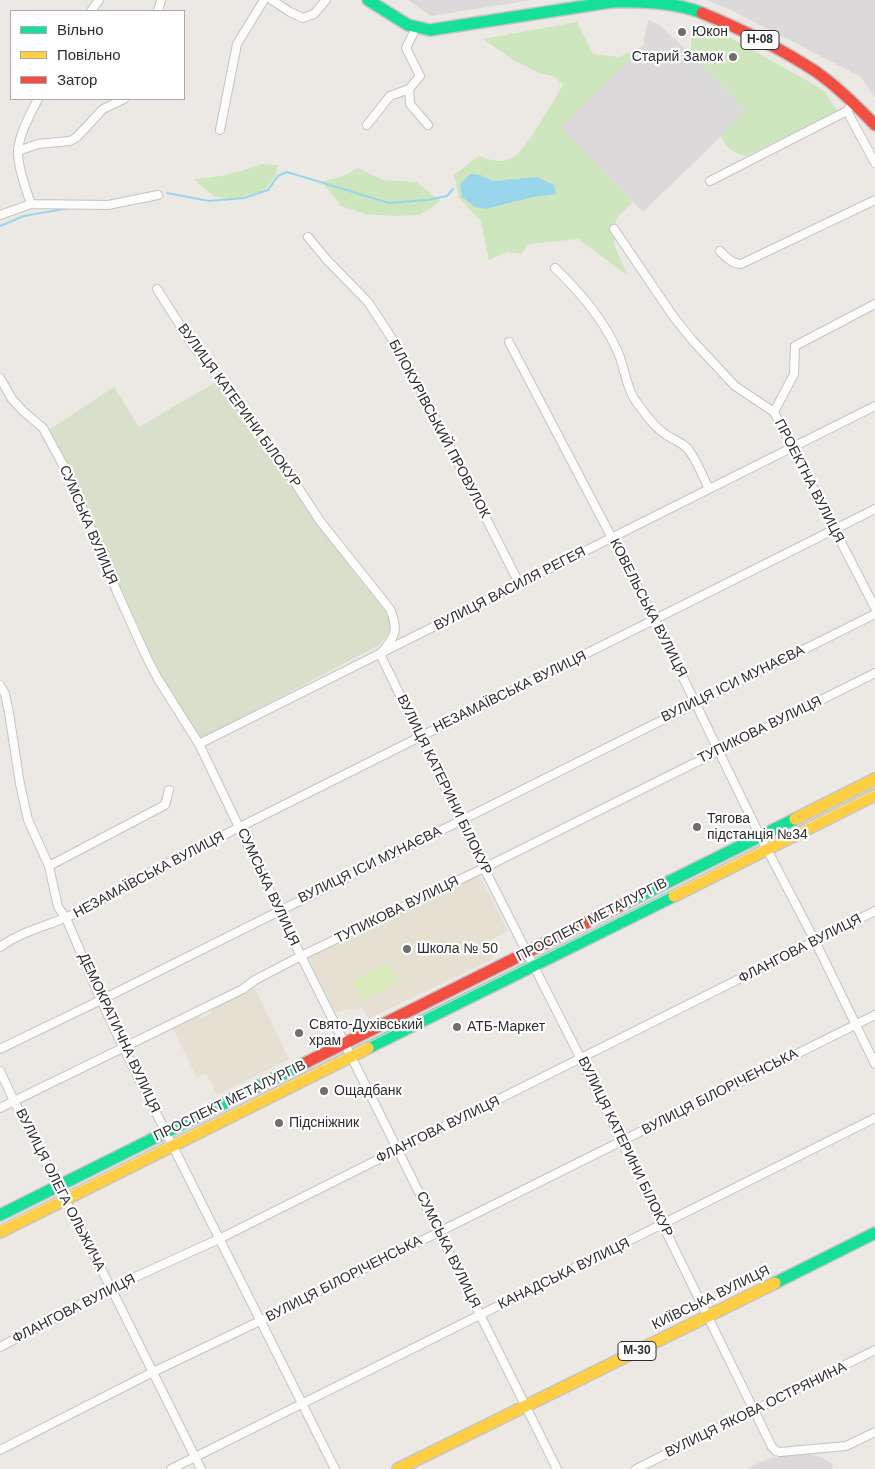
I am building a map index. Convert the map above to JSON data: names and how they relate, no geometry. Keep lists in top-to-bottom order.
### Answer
{
  "streets": {
    "main road": [
      "Н-08",
      "ПРОСПЕКТ МЕТАЛУРГІВ",
      "КИЇВСЬКА ВУЛИЦЯ",
      "М-30"
    ],
    "street": [
      "ВУЛИЦЯ КАТЕРИНИ БІЛОКУР",
      "БІЛОКУРІВСЬКИЙ ПРОВУЛОК",
      "ПРОЕКТНА ВУЛИЦЯ",
      "СУМСЬКА ВУЛИЦЯ",
      "ВУЛИЦЯ ВАСИЛЯ РЕГЕЯ",
      "КОВЕЛЬСЬКА ВУЛИЦЯ",
      "ВУЛИЦЯ ІСИ МУНАЄВА",
      "НЕЗАМАЇВСЬКА ВУЛИЦЯ",
      "ТУПИКОВА ВУЛИЦЯ",
      "ФЛАНГОВА ВУЛИЦЯ",
      "ДЕМОКРАТИЧНА ВУЛИЦЯ",
      "ВУЛИЦЯ БІЛОРІЧЕНСЬКА",
      "ВУЛИЦЯ ОЛЕГА ОЛЬЖИЧА",
      "КАНАДСЬКА ВУЛИЦЯ",
      "ВУЛИЦЯ ЯКОВА ОСТРЯНИНА"
    ]
  },
  "crossings": [
    ["ВУЛИЦЯ КАТЕРИНИ БІЛОКУР", "ВУЛИЦЯ ВАСИЛЯ РЕГЕЯ"],
    ["ВУЛИЦЯ КАТЕРИНИ БІЛОКУР", "ВУЛИЦЯ ІСИ МУНАЄВА"],
    ["ВУЛИЦЯ КАТЕРИНИ БІЛОКУР", "НЕЗАМАЇВСЬКА ВУЛИЦЯ"],
    ["ВУЛИЦЯ КАТЕРИНИ БІЛОКУР", "ТУПИКОВА ВУЛИЦЯ"],
    ["ВУЛИЦЯ КАТЕРИНИ БІЛОКУР", "ПРОСПЕКТ МЕТАЛУРГІВ"],
    ["ВУЛИЦЯ КАТЕРИНИ БІЛОКУР", "ФЛАНГОВА ВУЛИЦЯ"],
    ["ВУЛИЦЯ КАТЕРИНИ БІЛОКУР", "ВУЛИЦЯ БІЛОРІЧЕНСЬКА"],
    ["ВУЛИЦЯ КАТЕРИНИ БІЛОКУР", "КАНАДСЬКА ВУЛИЦЯ"],
    ["ВУЛИЦЯ КАТЕРИНИ БІЛОКУР", "КИЇВСЬКА ВУЛИЦЯ"],
    ["ВУЛИЦЯ КАТЕРИНИ БІЛОКУР", "ВУЛИЦЯ ЯКОВА ОСТРЯНИНА"],
    ["БІЛОКУРІВСЬКИЙ ПРОВУЛОК", "ВУЛИЦЯ ВАСИЛЯ РЕГЕЯ"],
    ["ПРОЕКТНА ВУЛИЦЯ", "ВУЛИЦЯ ВАСИЛЯ РЕГЕЯ"],
    ["ПРОЕКТНА ВУЛИЦЯ", "НЕЗАМАЇВСЬКА ВУЛИЦЯ"],
    ["СУМСЬКА ВУЛИЦЯ", "ВУЛИЦЯ ВАСИЛЯ РЕГЕЯ"],
    ["СУМСЬКА ВУЛИЦЯ", "ВУЛИЦЯ ІСИ МУНАЄВА"],
    ["СУМСЬКА ВУЛИЦЯ", "НЕЗАМАЇВСЬКА ВУЛИЦЯ"],
    ["СУМСЬКА ВУЛИЦЯ", "ТУПИКОВА ВУЛИЦЯ"],
    ["СУМСЬКА ВУЛИЦЯ", "ПРОСПЕКТ МЕТАЛУРГІВ"],
    ["СУМСЬКА ВУЛИЦЯ", "ФЛАНГОВА ВУЛИЦЯ"],
    ["СУМСЬКА ВУЛИЦЯ", "ВУЛИЦЯ БІЛОРІЧЕНСЬКА"],
    ["СУМСЬКА ВУЛИЦЯ", "КАНАДСЬКА ВУЛИЦЯ"],
    ["СУМСЬКА ВУЛИЦЯ", "КИЇВСЬКА ВУЛИЦЯ"],
    ["ВУЛИЦЯ ВАСИЛЯ РЕГЕЯ", "КОВЕЛЬСЬКА ВУЛИЦЯ"],
    ["КОВЕЛЬСЬКА ВУЛИЦЯ", "ВУЛИЦЯ ІСИ МУНАЄВА"],
    ["КОВЕЛЬСЬКА ВУЛИЦЯ", "НЕЗАМАЇВСЬКА ВУЛИЦЯ"],
    ["КОВЕЛЬСЬКА ВУЛИЦЯ", "ТУПИКОВА ВУЛИЦЯ"],
    ["КОВЕЛЬСЬКА ВУЛИЦЯ", "ПРОСПЕКТ МЕТАЛУРГІВ"],
    ["КОВЕЛЬСЬКА ВУЛИЦЯ", "ФЛАНГОВА ВУЛИЦЯ"],
    ["КОВЕЛЬСЬКА ВУЛИЦЯ", "ВУЛИЦЯ БІЛОРІЧЕНСЬКА"],
    ["ВУЛИЦЯ ІСИ МУНАЄВА", "ДЕМОКРАТИЧНА ВУЛИЦЯ"],
    ["НЕЗАМАЇВСЬКА ВУЛИЦЯ", "ДЕМОКРАТИЧНА ВУЛИЦЯ"],
    ["ТУПИКОВА ВУЛИЦЯ", "ДЕМОКРАТИЧНА ВУЛИЦЯ"],
    ["ТУПИКОВА ВУЛИЦЯ", "ВУЛИЦЯ ОЛЕГА ОЛЬЖИЧА"],
    ["ПРОСПЕКТ МЕТАЛУРГІВ", "ДЕМОКРАТИЧНА ВУЛИЦЯ"],
    ["ПРОСПЕКТ МЕТАЛУРГІВ", "ВУЛИЦЯ ОЛЕГА ОЛЬЖИЧА"],
    ["ФЛАНГОВА ВУЛИЦЯ", "ДЕМОКРАТИЧНА ВУЛИЦЯ"],
    ["ФЛАНГОВА ВУЛИЦЯ", "ВУЛИЦЯ ОЛЕГА ОЛЬЖИЧА"],
    ["ДЕМОКРАТИЧНА ВУЛИЦЯ", "ВУЛИЦЯ БІЛОРІЧЕНСЬКА"],
    ["ДЕМОКРАТИЧНА ВУЛИЦЯ", "КАНАДСЬКА ВУЛИЦЯ"],
    ["ВУЛИЦЯ БІЛОРІЧЕНСЬКА", "ВУЛИЦЯ ОЛЕГА ОЛЬЖИЧА"],
    ["ВУЛИЦЯ ОЛЕГА ОЛЬЖИЧА", "КАНАДСЬКА ВУЛИЦЯ"]
  ],
  "places": [
    "Юкон",
    "Старий Замок",
    "Тягова пiдстанцiя №34",
    "Школа № 50",
    "АТБ-Маркет",
    "Свято-Духівський храм",
    "Ощадбанк",
    "Підсніжник"
  ],
  "legend": ["Вільно", "Повільно", "Затор"]
}
